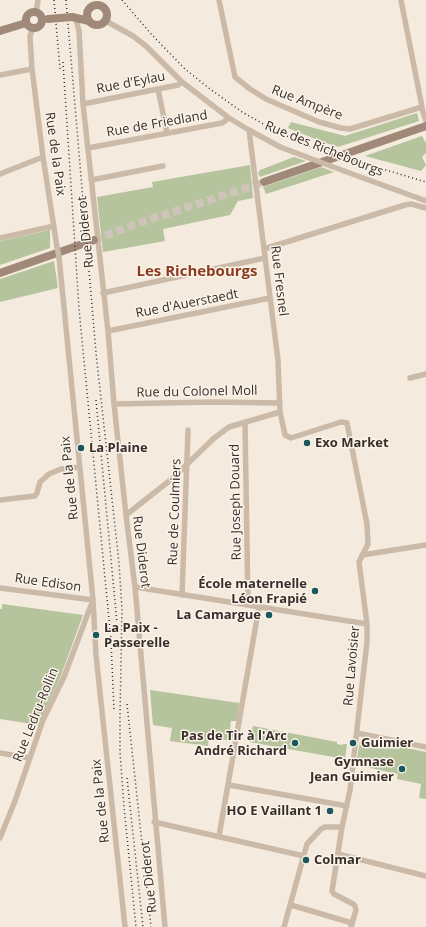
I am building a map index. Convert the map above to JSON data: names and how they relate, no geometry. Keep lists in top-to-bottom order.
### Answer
{
  "streets": {
    "street": [
      "Rue d'Eylau",
      "Rue Ampère",
      "Rue de Friedland",
      "Rue des Richebourgs",
      "Rue de la Paix",
      "Rue Diderot",
      "Rue Fresnel",
      "Rue d'Auerstaedt",
      "Rue du Colonel Moll",
      "Rue Joseph Douard",
      "Rue de Coulmiers",
      "Rue Edison",
      "Rue Lavoisier",
      "Rue Ledru-Rollin"
    ]
  },
  "crossings": [
    ["Rue d'Eylau", "Rue des Richebourgs"],
    ["Rue d'Eylau", "Rue Diderot"],
    ["Rue de Friedland", "Rue des Richebourgs"],
    ["Rue de Friedland", "Rue Diderot"],
    ["Rue des Richebourgs", "Rue Fresnel"],
    ["Rue de la Paix", "Rue Edison"],
    ["Rue de la Paix", "Rue Ledru-Rollin"],
    ["Rue Diderot", "Rue d'Auerstaedt"],
    ["Rue Diderot", "Rue du Colonel Moll"],
    ["Rue Fresnel", "Rue d'Auerstaedt"],
    ["Rue Fresnel", "Rue du Colonel Moll"],
    ["Rue Fresnel", "Rue Lavoisier"],
    ["Rue Edison", "Rue Ledru-Rollin"]
  ],
  "districts": ["Les Richebourgs"],
  "places": [
    "Exo Market",
    "La Plaine",
    "École maternelle Léon Frapié",
    "La Camargue",
    "La Paix - Passerelle",
    "Pas de Tir à l'Arc André Richard",
    "Guimier",
    "Gymnase Jean Guimier",
    "HO E Vaillant 1",
    "Colmar"
  ]
}
